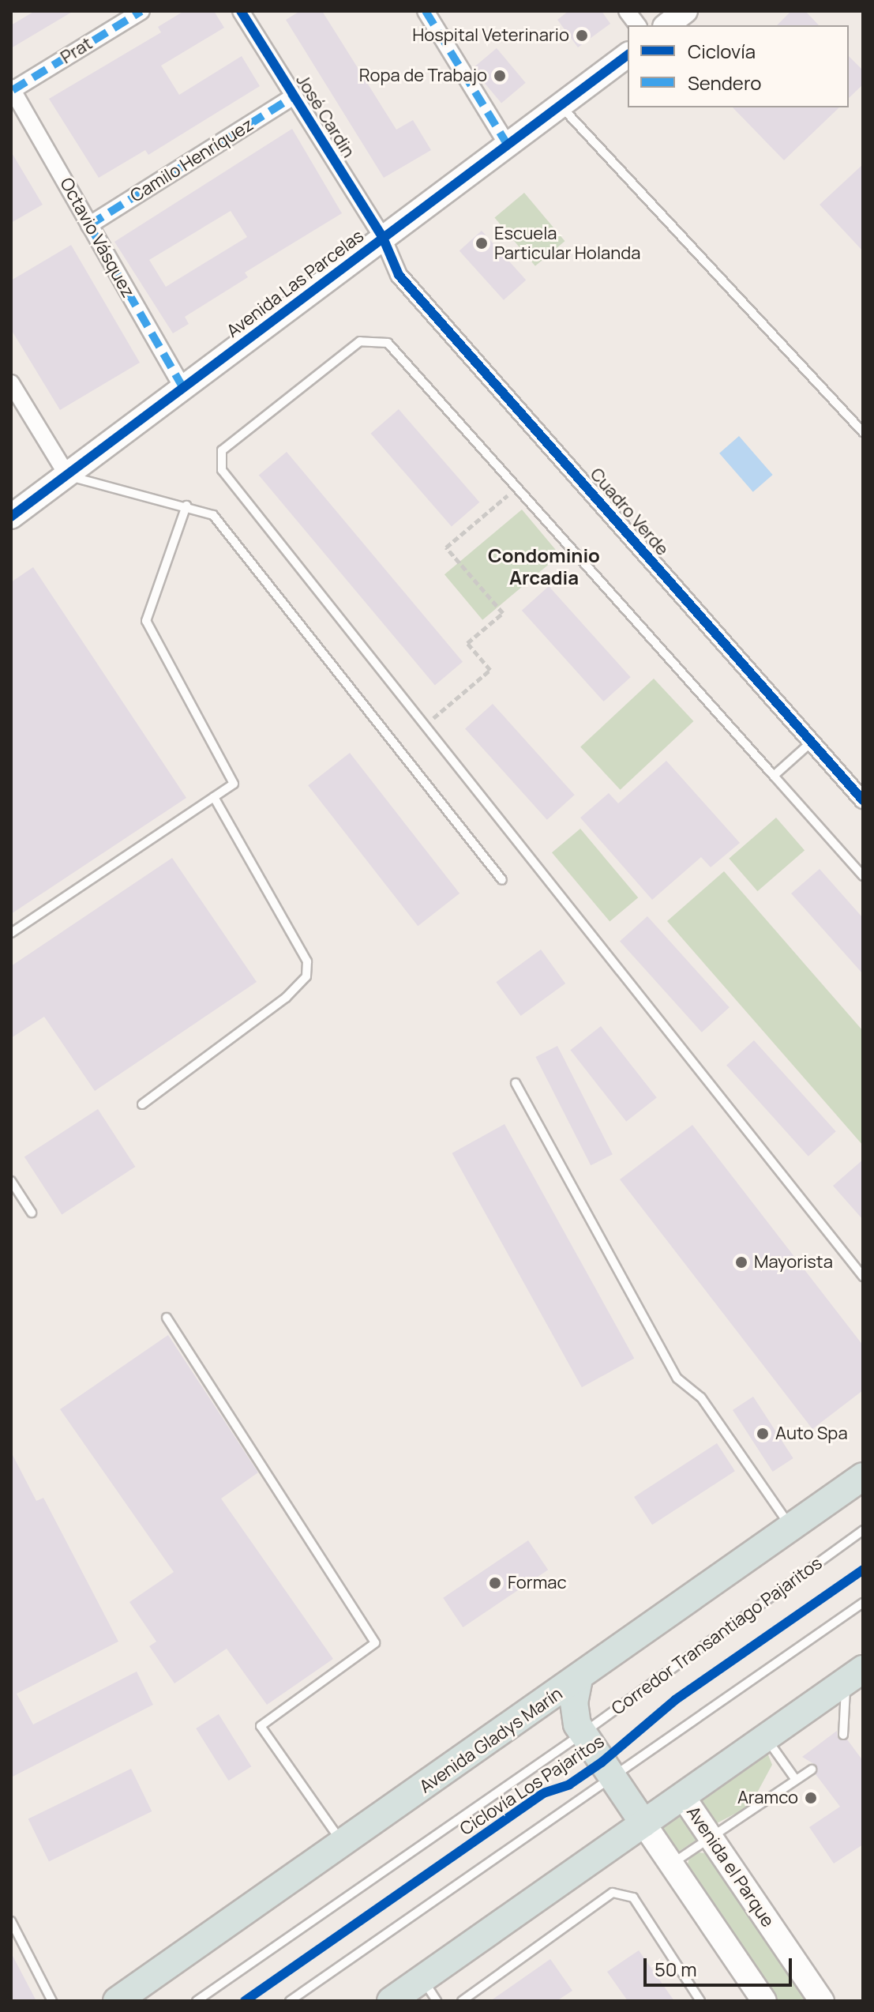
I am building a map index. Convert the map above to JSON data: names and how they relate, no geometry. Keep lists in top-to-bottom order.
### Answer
{
  "streets": {
    "main road": ["Avenida Gladys Marín"],
    "street": [
      "Prat",
      "José Cardin",
      "Camilo Henríquez",
      "Octavio Vásquez",
      "Avenida Las Parcelas",
      "Cuadro Verde",
      "Avenida el Parque"
    ],
    "lane": ["Corredor Transantiago Pajaritos"],
    "cycle path": ["Ciclovía Los Pajaritos"]
  },
  "crossings": [
    ["Prat", "Octavio Vásquez"],
    ["José Cardin", "Camilo Henríquez"],
    ["José Cardin", "Avenida Las Parcelas"],
    ["José Cardin", "Cuadro Verde"],
    ["Camilo Henríquez", "Octavio Vásquez"],
    ["Octavio Vásquez", "Avenida Las Parcelas"],
    ["Avenida Las Parcelas", "Cuadro Verde"]
  ],
  "districts": ["Condominio Arcadia"],
  "places": [
    "Hospital Veterinario",
    "Ropa de Trabajo",
    "Escuela Particular Holanda",
    "Mayorista",
    "Auto Spa",
    "Formac",
    "Aramco"
  ],
  "legend": ["Ciclovía", "Sendero"],
  "scale_bar": "50 m"
}
